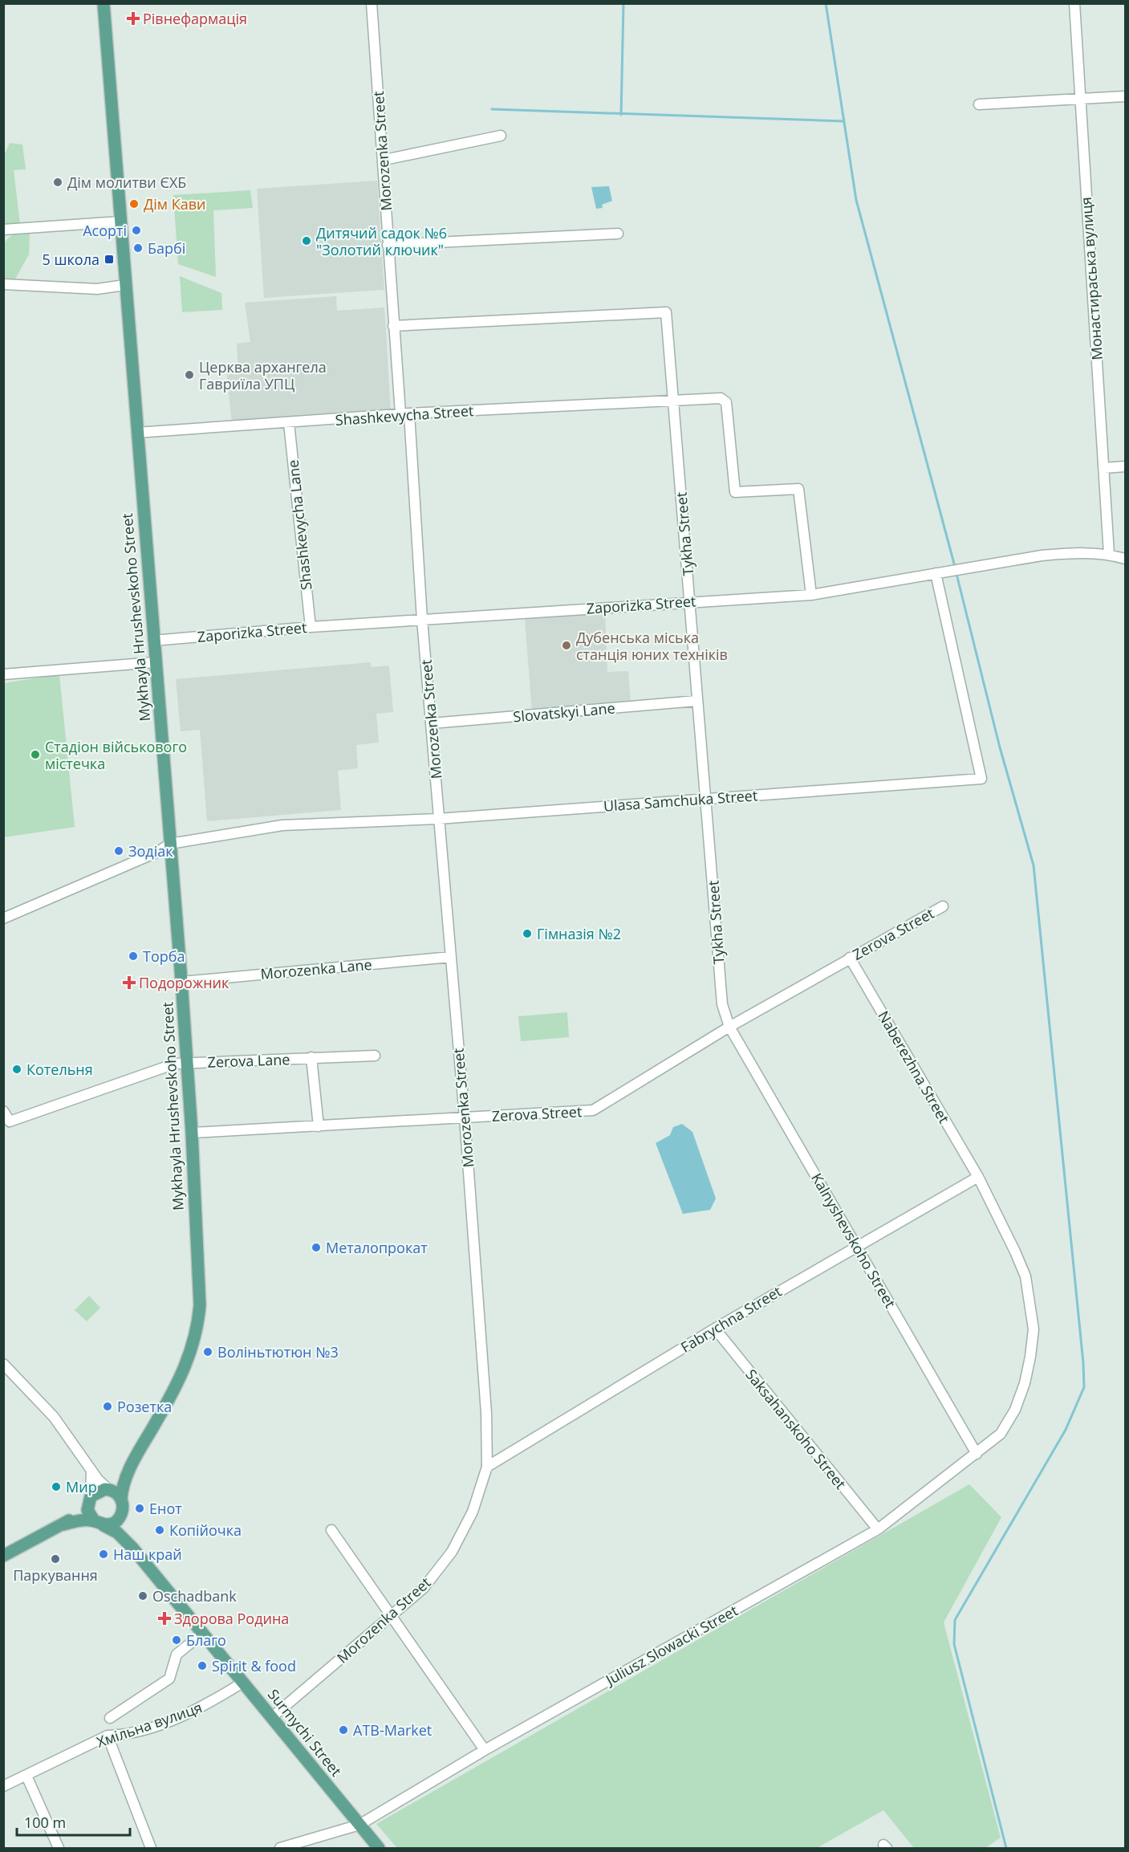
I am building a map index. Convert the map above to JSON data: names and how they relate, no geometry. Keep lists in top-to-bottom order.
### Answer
{
  "streets": {
    "main road": ["Mykhayla Hrushevskoho Street", "Surmychi Street"],
    "street": [
      "Morozenka Street",
      "Монастираська вулиця",
      "Shashkevycha Street",
      "Shashkevycha Lane",
      "Tykha Street",
      "Zaporizka Street",
      "Slovatskyi Lane",
      "Ulasa Samchuka Street",
      "Zerova Street",
      "Morozenka Lane",
      "Zerova Lane",
      "Naberezhna Street",
      "Kalnyshevskoho Street",
      "Fabrychna Street",
      "Saksahanskoho Street",
      "Juliusz Slowacki Street",
      "Хмільна вулиця"
    ]
  },
  "crossings": [
    ["Morozenka Street", "Shashkevycha Street"],
    ["Morozenka Street", "Tykha Street"],
    ["Morozenka Street", "Zaporizka Street"],
    ["Morozenka Street", "Slovatskyi Lane"],
    ["Morozenka Street", "Ulasa Samchuka Street"],
    ["Morozenka Street", "Zerova Street"],
    ["Morozenka Street", "Morozenka Lane"],
    ["Morozenka Street", "Fabrychna Street"],
    ["Morozenka Street", "Surmychi Street"],
    ["Монастираська вулиця", "Zaporizka Street"],
    ["Shashkevycha Street", "Shashkevycha Lane"],
    ["Shashkevycha Street", "Tykha Street"],
    ["Shashkevycha Street", "Zaporizka Street"],
    ["Shashkevycha Street", "Mykhayla Hrushevskoho Street"],
    ["Shashkevycha Lane", "Zaporizka Street"],
    ["Tykha Street", "Zaporizka Street"],
    ["Tykha Street", "Slovatskyi Lane"],
    ["Tykha Street", "Ulasa Samchuka Street"],
    ["Tykha Street", "Zerova Street"],
    ["Tykha Street", "Kalnyshevskoho Street"],
    ["Zaporizka Street", "Mykhayla Hrushevskoho Street"],
    ["Zaporizka Street", "Ulasa Samchuka Street"],
    ["Mykhayla Hrushevskoho Street", "Ulasa Samchuka Street"],
    ["Mykhayla Hrushevskoho Street", "Zerova Street"],
    ["Mykhayla Hrushevskoho Street", "Morozenka Lane"],
    ["Mykhayla Hrushevskoho Street", "Zerova Lane"],
    ["Zerova Street", "Zerova Lane"],
    ["Zerova Street", "Naberezhna Street"],
    ["Zerova Street", "Kalnyshevskoho Street"],
    ["Naberezhna Street", "Kalnyshevskoho Street"],
    ["Naberezhna Street", "Fabrychna Street"],
    ["Naberezhna Street", "Juliusz Slowacki Street"],
    ["Kalnyshevskoho Street", "Fabrychna Street"],
    ["Kalnyshevskoho Street", "Juliusz Slowacki Street"],
    ["Fabrychna Street", "Saksahanskoho Street"],
    ["Saksahanskoho Street", "Juliusz Slowacki Street"],
    ["Juliusz Slowacki Street", "Surmychi Street"],
    ["Хмільна вулиця", "Surmychi Street"]
  ],
  "places": {
    "health": ["Рівнефармація", "Подорожник", "Здорова Родина"],
    "other": [
      "Дім молитви ЄХБ",
      "Дім Кави",
      "Асорті",
      "Дитячий садок №6 \"Золотий ключик\"",
      "Барбі",
      "Церква архангела Гавриїла УПЦ",
      "Дубенська міська станція юних техніків",
      "Стадіон військового містечка",
      "Зодіак",
      "Гімназія №2",
      "Торба",
      "Котельня",
      "Металопрокат",
      "Воліньтютюн №3",
      "Розетка",
      "Мир",
      "Енот",
      "Копійочка",
      "Наш край",
      "Паркування",
      "Oschadbank",
      "Благо",
      "Spirit & food",
      "ATB-Market"
    ],
    "transit": ["5 школа"]
  },
  "scale_bar": "100 m"
}
